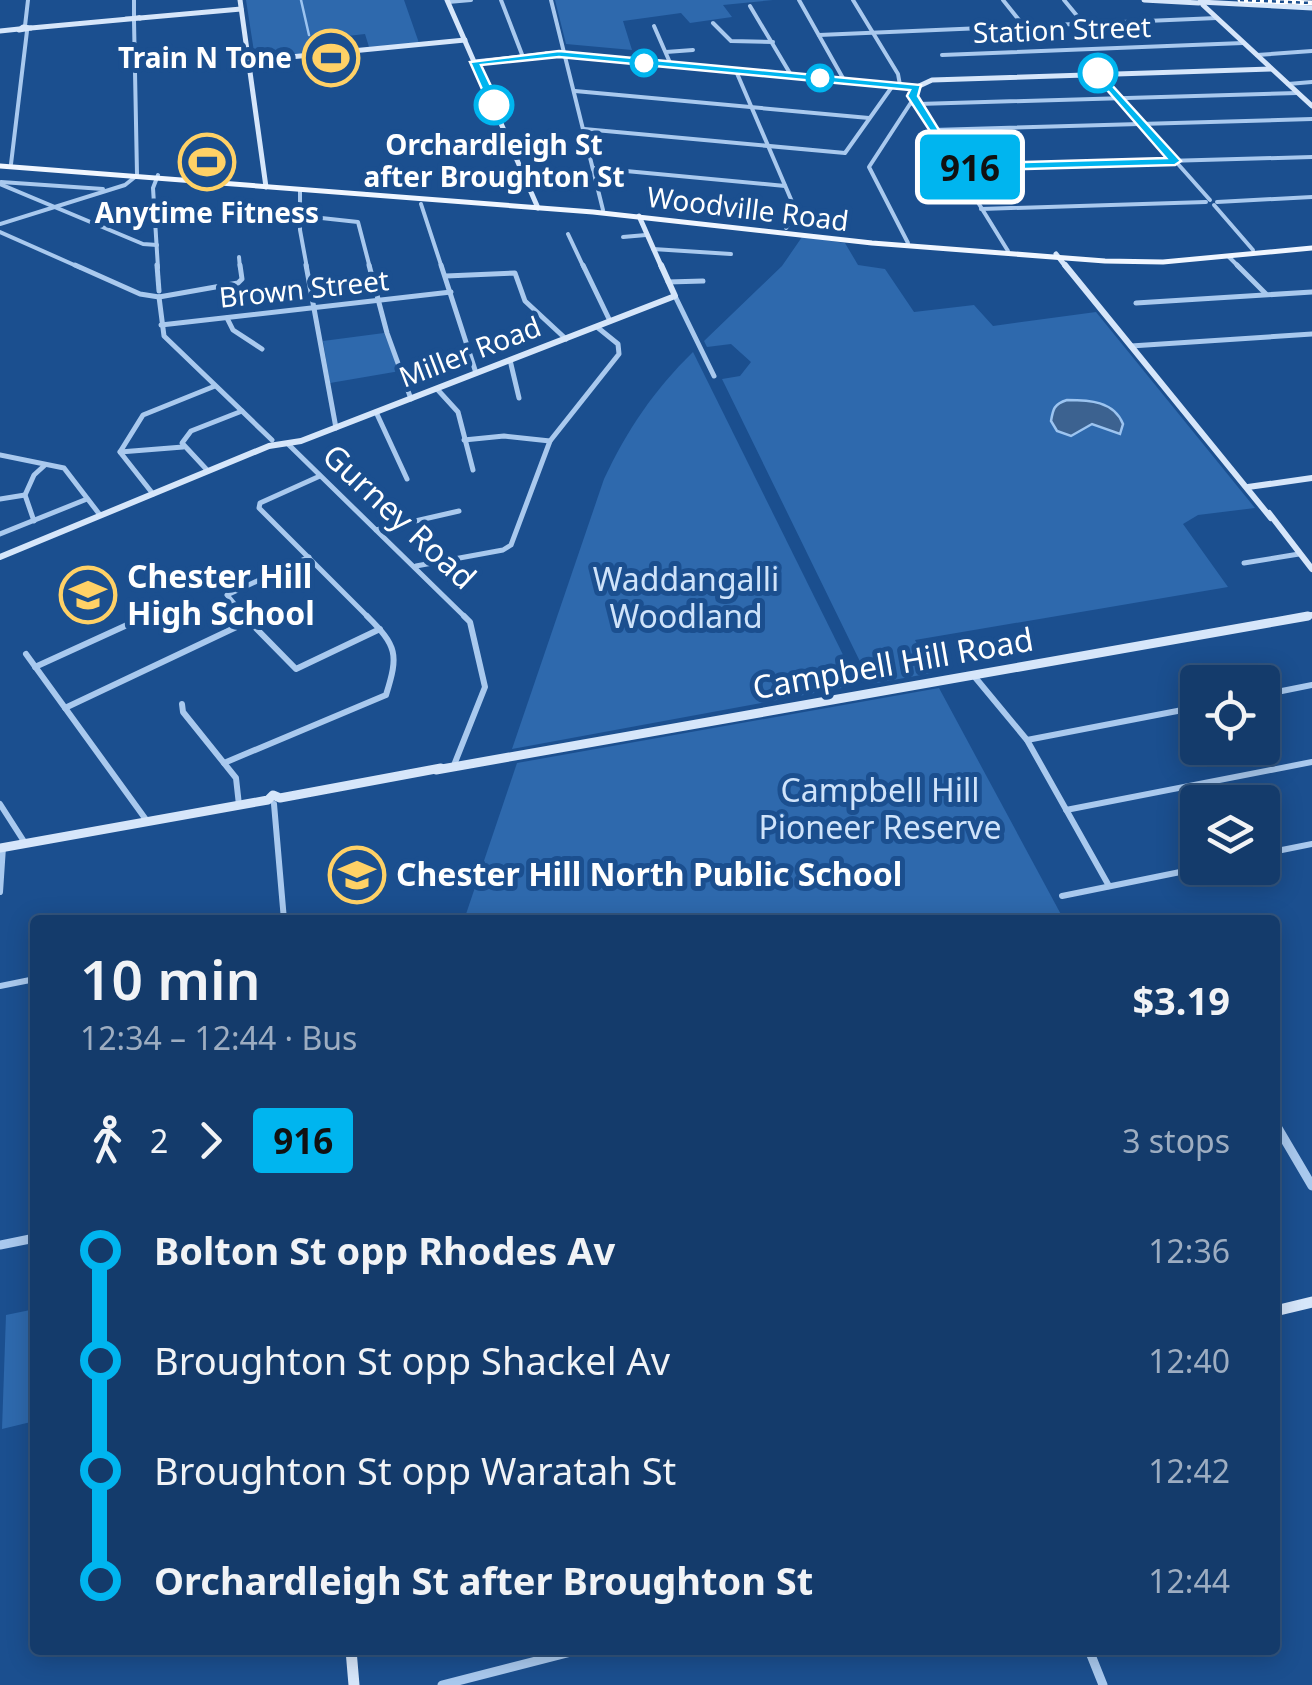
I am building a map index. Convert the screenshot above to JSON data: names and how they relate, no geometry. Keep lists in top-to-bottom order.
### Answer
{
  "streets": {
    "main road": ["Woodville Road"],
    "street": [
      "Station Street",
      "Brown Street",
      "Miller Road",
      "Gurney Road",
      "Campbell Hill Road"
    ]
  },
  "crossings": [
    ["Brown Street", "Gurney Road"],
    ["Miller Road", "Gurney Road"],
    ["Gurney Road", "Campbell Hill Road"]
  ],
  "parks": ["Waddangalli Woodland", "Campbell Hill Pioneer Reserve"],
  "places": {
    "sports": ["Train N Tone", "Anytime Fitness"],
    "other": ["Orchardleigh St after Broughton St"],
    "school or university": ["Chester Hill High School", "Chester Hill North Public School"]
  },
  "lines": ["bus line 916"],
  "page": {
    "on_map": "916",
    "heading": ["10 min", "12:34 – 12:44 · Bus", "$3.19"],
    "legs": ["2", "916", "3 stops"],
    "list": [
      {
        "name": "Bolton St opp Rhodes Av",
        "value": "12:36"
      },
      {
        "name": "Broughton St opp Shackel Av",
        "value": "12:40"
      },
      {
        "name": "Broughton St opp Waratah St",
        "value": "12:42"
      },
      {
        "name": "Orchardleigh St after Broughton St",
        "value": "12:44"
      }
    ]
  }
}
